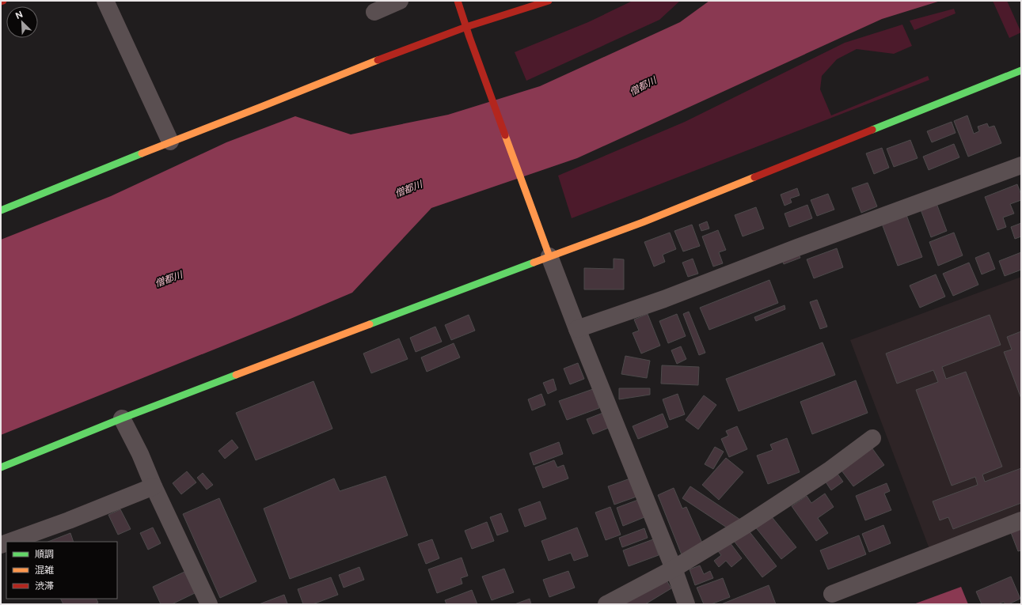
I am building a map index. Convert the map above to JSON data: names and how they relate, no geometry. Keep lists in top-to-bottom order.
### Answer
{
  "water": ["僧都川"],
  "legend": ["順調", "混雑", "渋滞"],
  "north": "top left"
}
